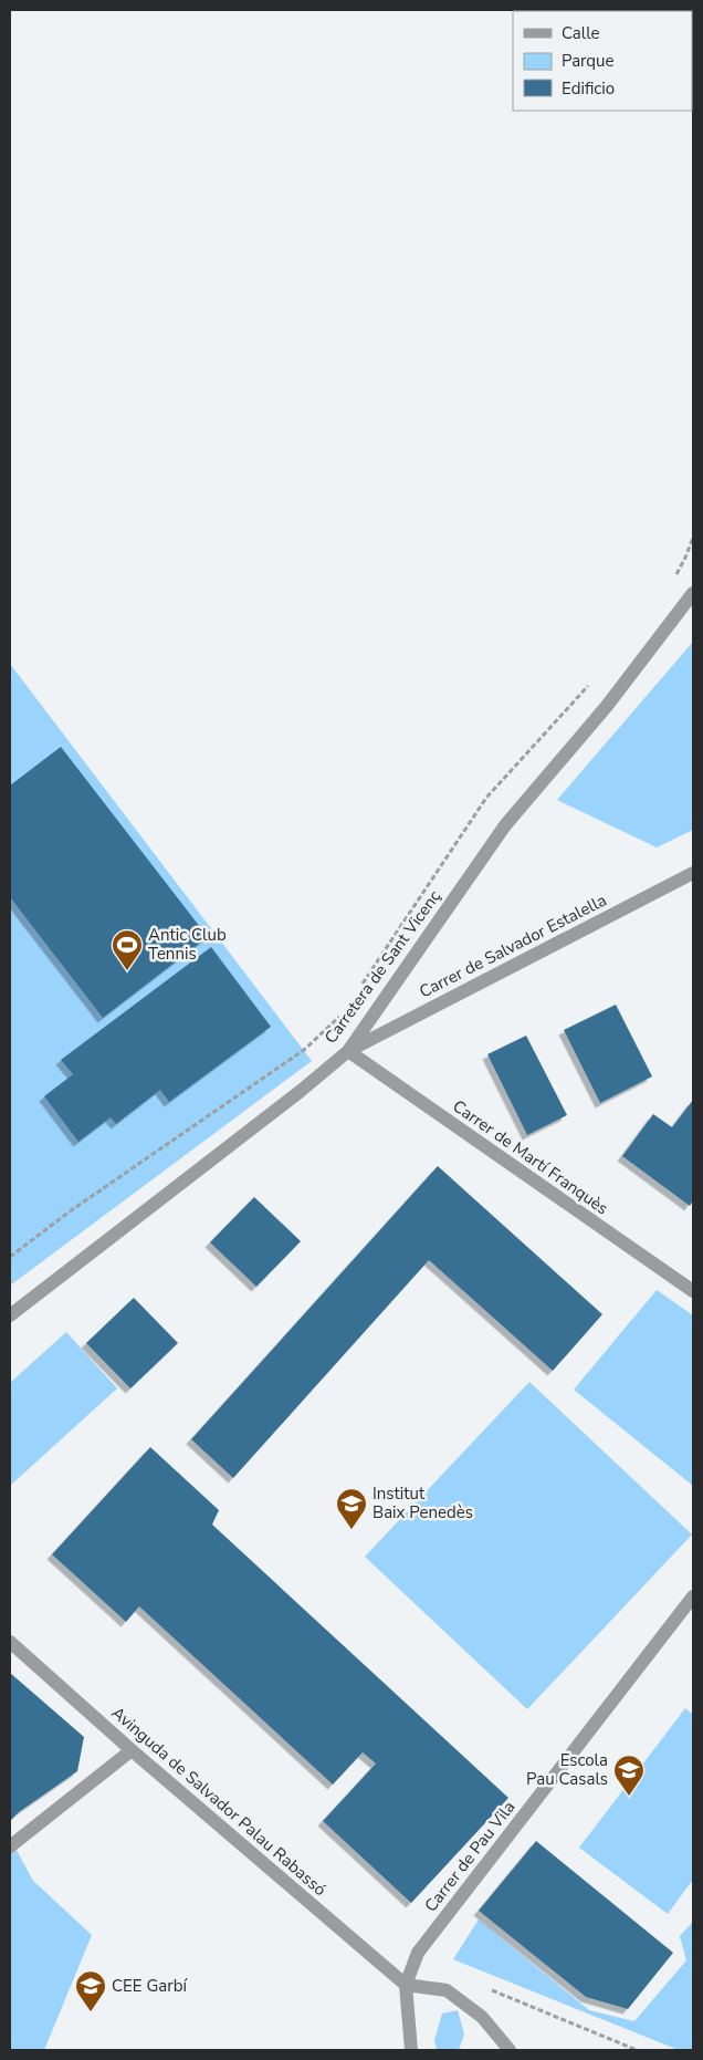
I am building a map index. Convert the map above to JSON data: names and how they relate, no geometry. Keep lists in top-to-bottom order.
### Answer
{
  "streets": {
    "street": [
      "Carrer de Salvador Estalella",
      "Carretera de Sant Vicenç",
      "Carrer de Martí Franquès",
      "Avinguda de Salvador Palau Rabassó",
      "Carrer de Pau Vila"
    ]
  },
  "crossings": [
    ["Carrer de Salvador Estalella", "Carretera de Sant Vicenç"],
    ["Carrer de Salvador Estalella", "Carrer de Martí Franquès"],
    ["Carretera de Sant Vicenç", "Carrer de Martí Franquès"],
    ["Avinguda de Salvador Palau Rabassó", "Carrer de Pau Vila"]
  ],
  "places": {
    "sports": ["Antic Club Tennis"],
    "school or university": ["Institut Baix Penedès", "Escola Pau Casals", "CEE Garbí"]
  },
  "legend": ["Calle", "Parque", "Edificio"]
}
